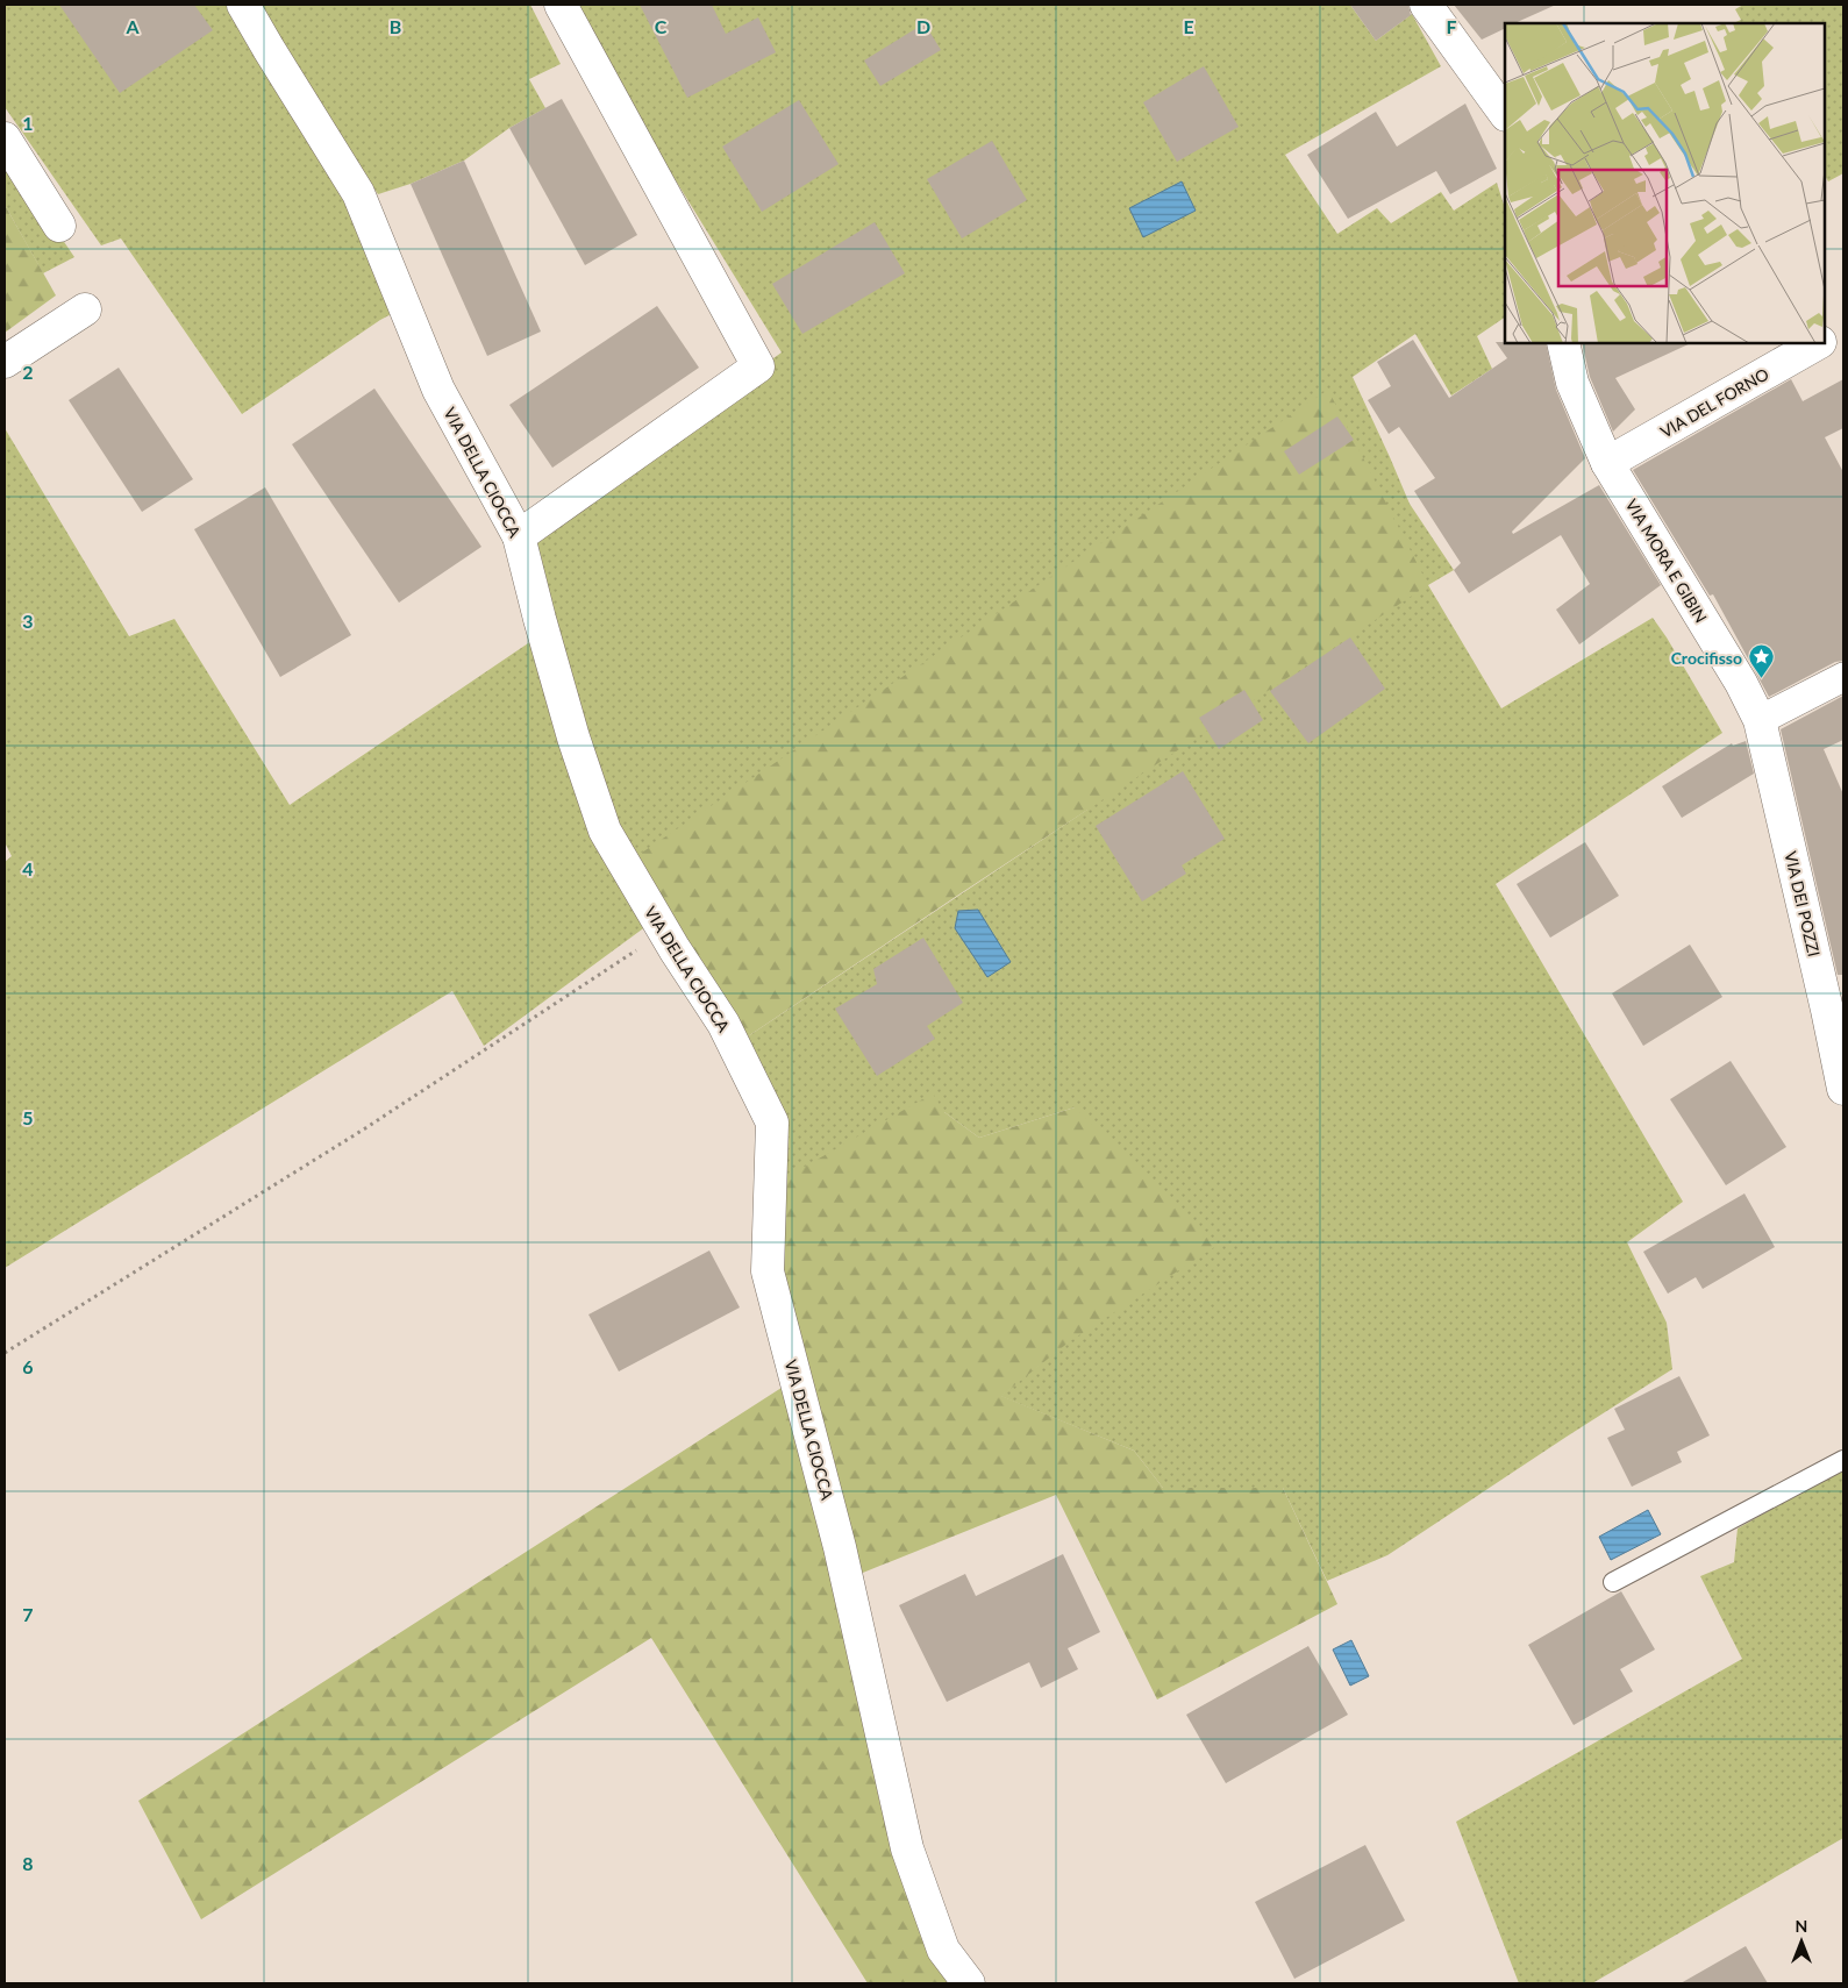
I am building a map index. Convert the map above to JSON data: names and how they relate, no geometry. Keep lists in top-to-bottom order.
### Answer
{
  "streets": {
    "street": [
      "VIA DEL FORNO",
      "VIA DELLA CIOCCA",
      "VIA MORA E GIBIN",
      "VIA DEI POZZI"
    ]
  },
  "crossings": [
    ["VIA DEL FORNO", "VIA MORA E GIBIN"],
    ["VIA MORA E GIBIN", "VIA DEI POZZI"]
  ],
  "places": {
    "place": ["Crocifisso"]
  },
  "north": "top",
  "grid": {
    "columns": [
      "A",
      "B",
      "C",
      "D",
      "E",
      "F"
    ],
    "rows": [
      "1",
      "2",
      "3",
      "4",
      "5",
      "6",
      "7",
      "8"
    ]
  }
}
